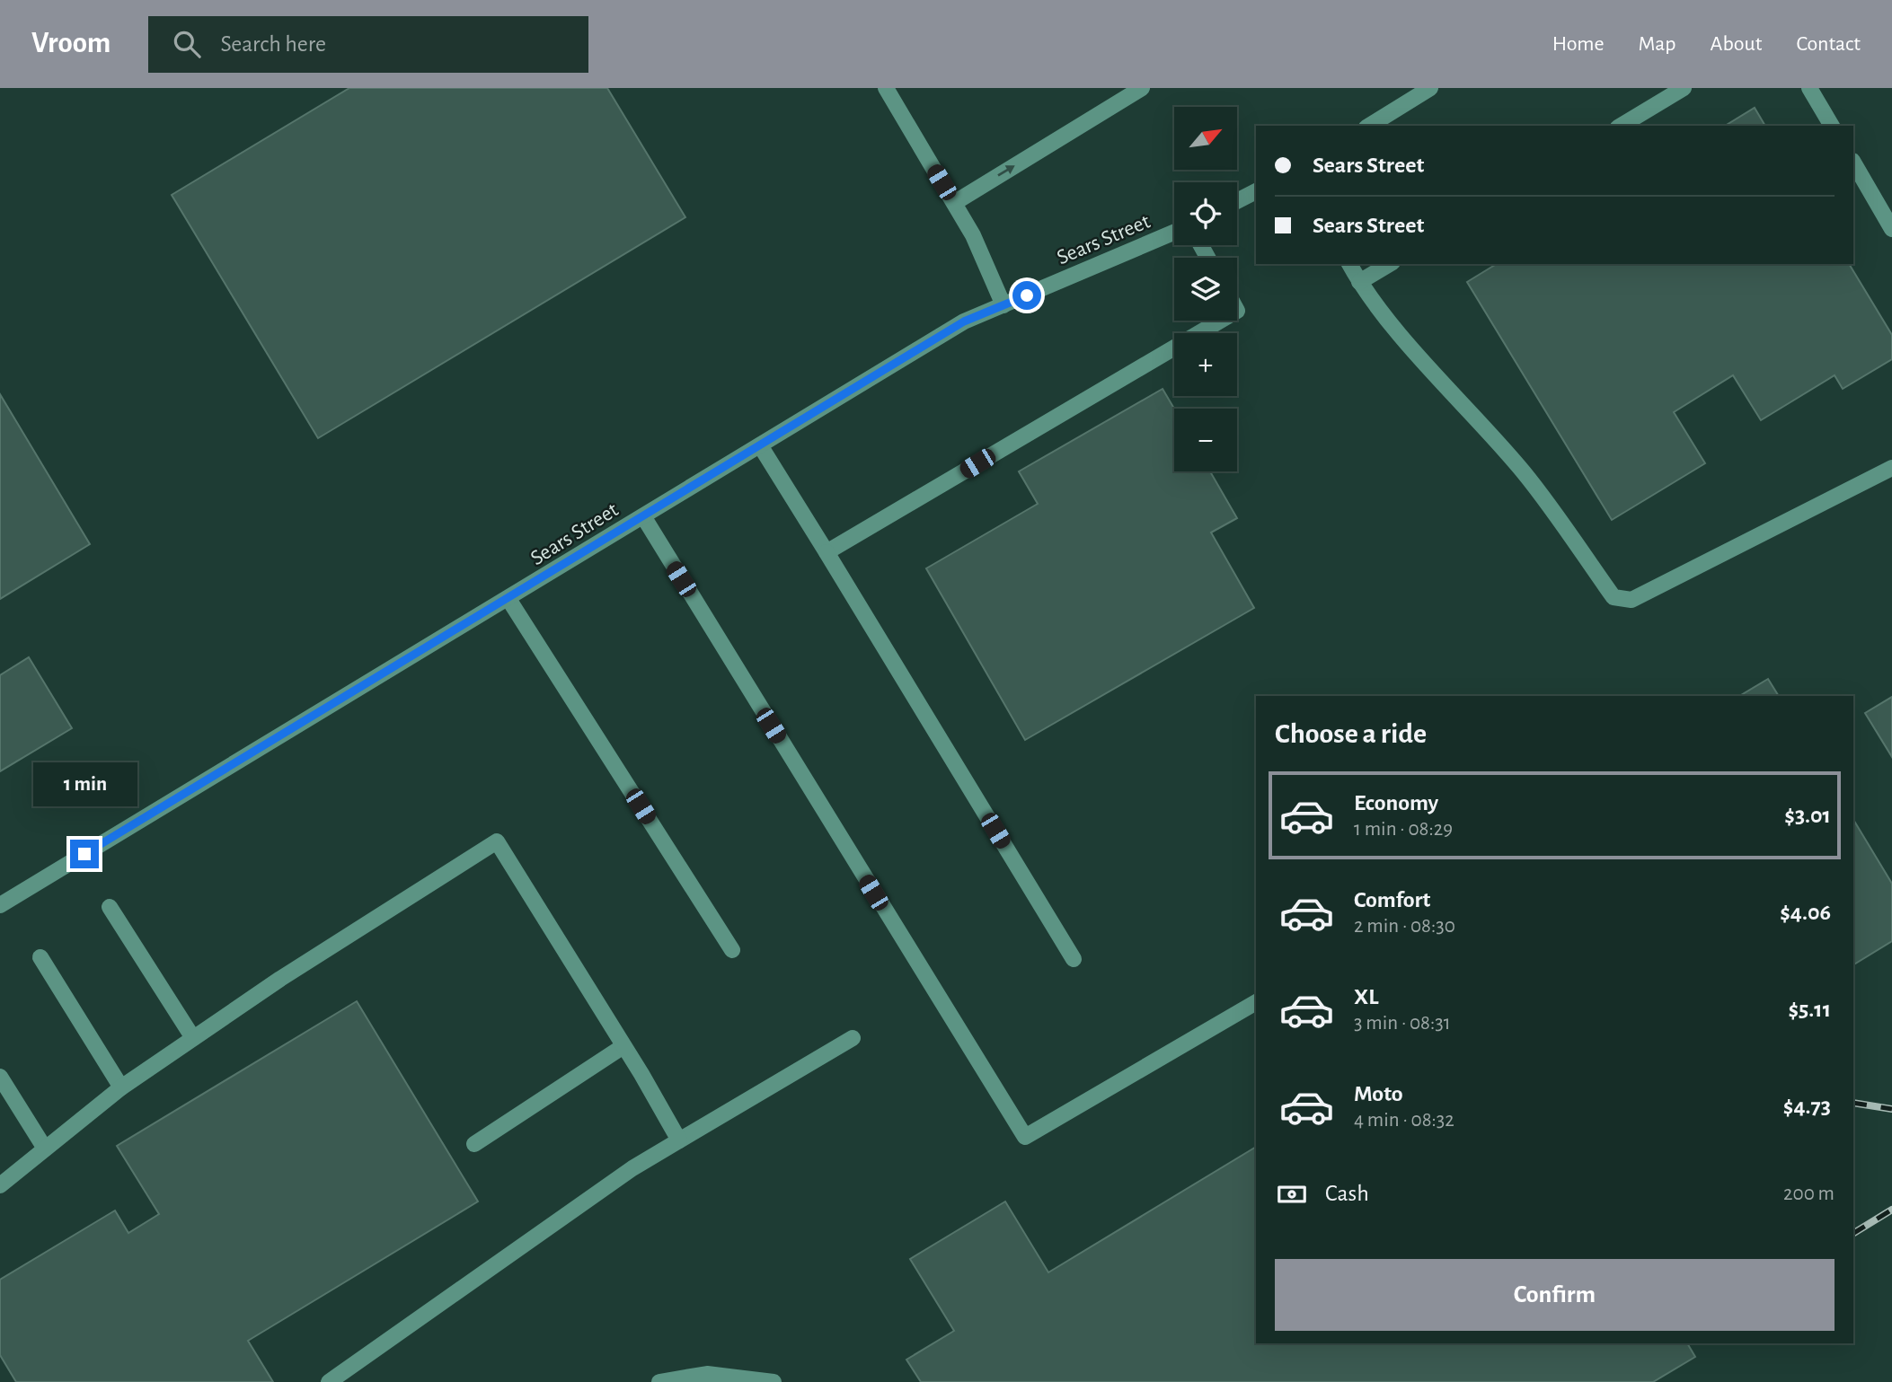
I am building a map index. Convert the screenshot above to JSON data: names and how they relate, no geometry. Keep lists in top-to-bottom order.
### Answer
{
  "streets": {
    "street": ["Sears Street"]
  },
  "north": "top right",
  "page": {
    "header": "Vroom",
    "search": "Search here",
    "nav": [
      "Home",
      "Map",
      "About",
      "Contact"
    ],
    "map_buttons": ["+", "−"],
    "banner": ["Sears Street", "Sears Street"],
    "heading": "Choose a ride",
    "bubble": "1 min",
    "list": [
      {
        "name": "Economy",
        "note": "1 min · 08:29",
        "value": "$3.01"
      },
      {
        "name": "Comfort",
        "note": "2 min · 08:30",
        "value": "$4.06"
      },
      {
        "name": "XL",
        "note": "3 min · 08:31",
        "value": "$5.11"
      },
      {
        "name": "Moto",
        "note": "4 min · 08:32",
        "value": "$4.73"
      }
    ],
    "pay": ["Cash", "200 m"],
    "buttons": "Confirm"
  }
}
